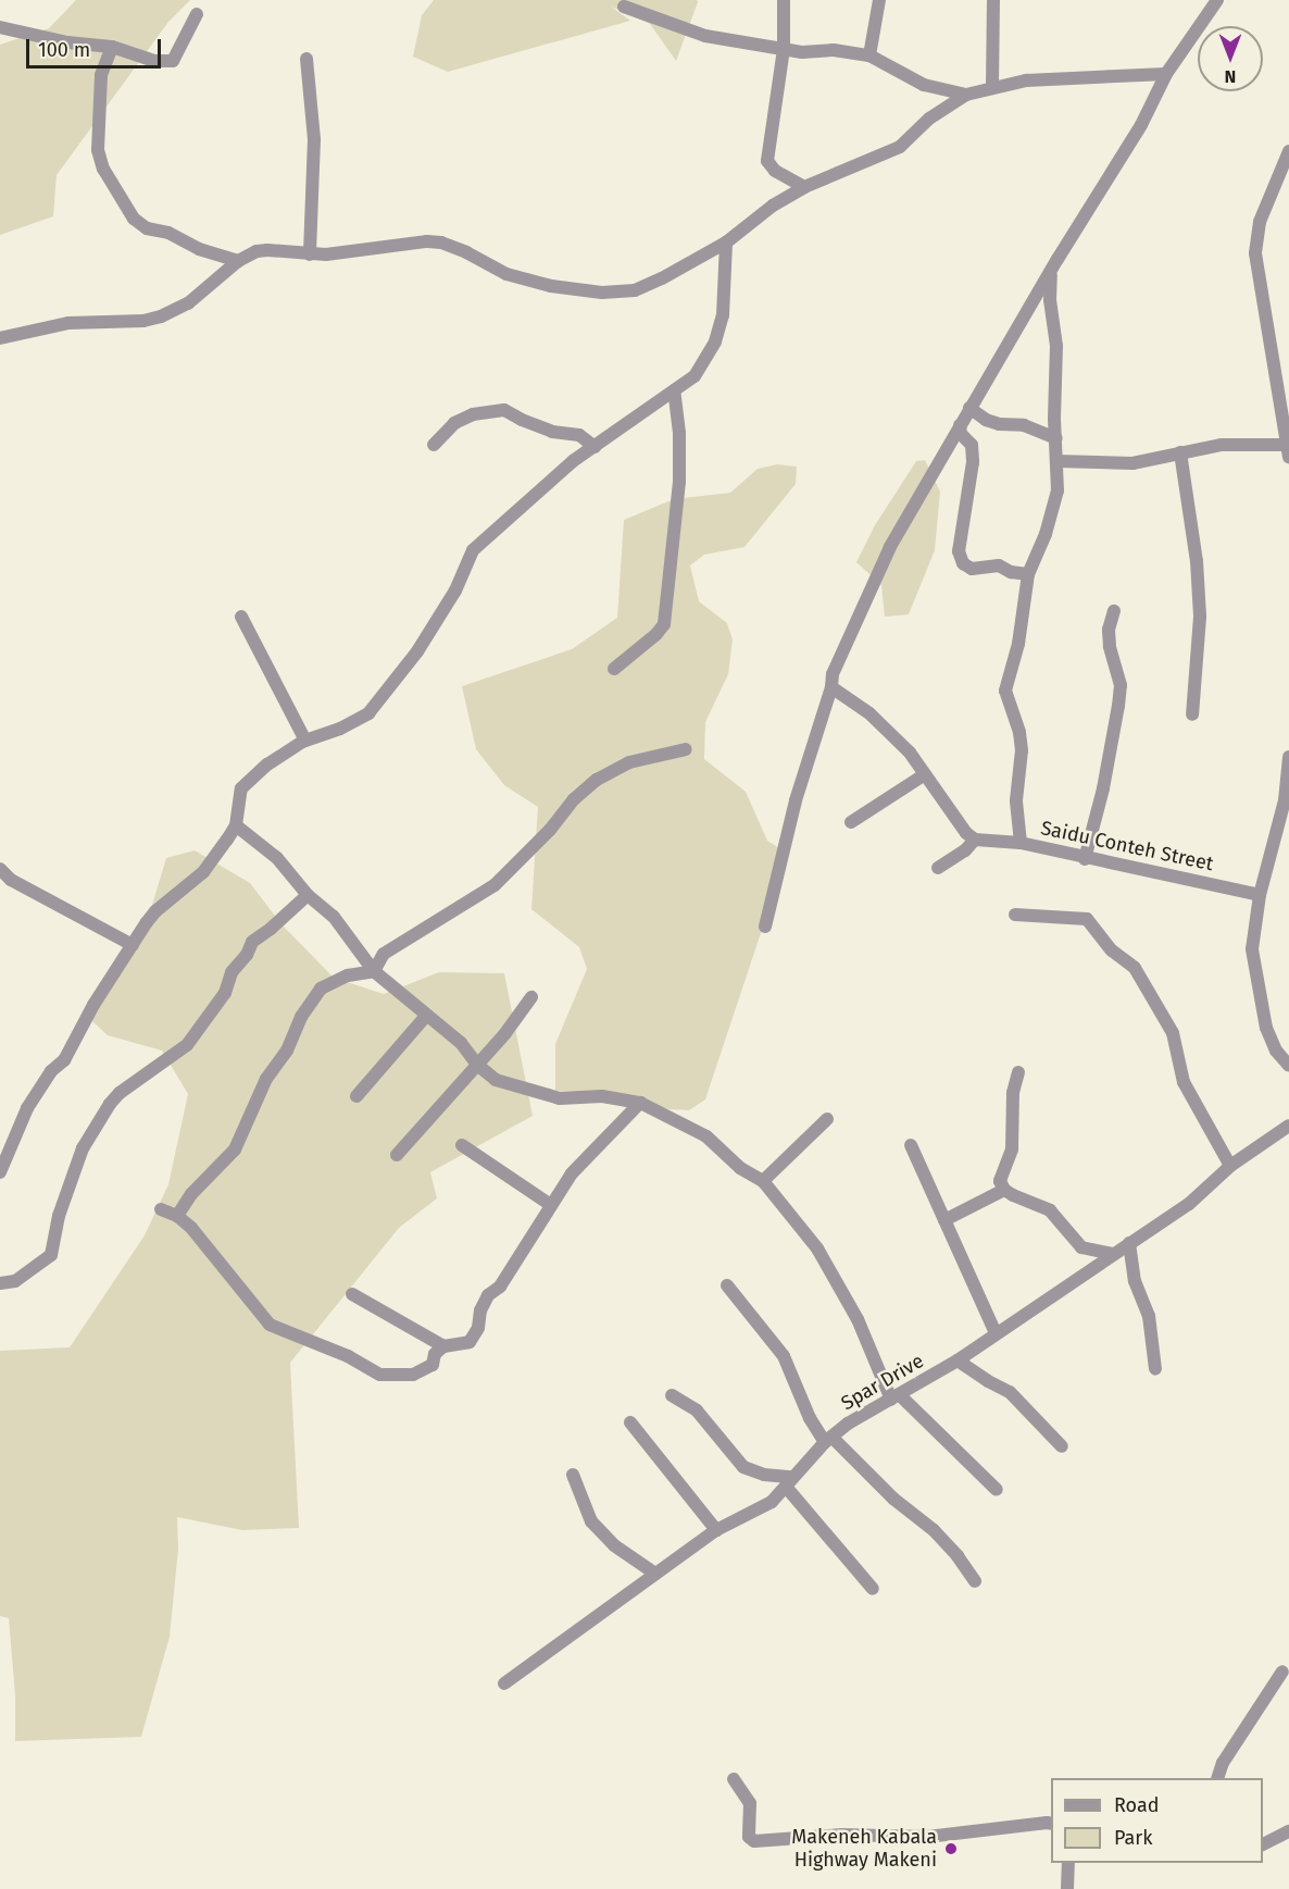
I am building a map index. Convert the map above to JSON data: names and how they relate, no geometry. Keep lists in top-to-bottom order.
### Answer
{
  "streets": {
    "street": ["Saidu Conteh Street", "Spar Drive"]
  },
  "places": ["Makeneh Kabala Highway Makeni"],
  "legend": ["Road", "Park"],
  "scale_bar": "100 m",
  "north": "bottom"
}
